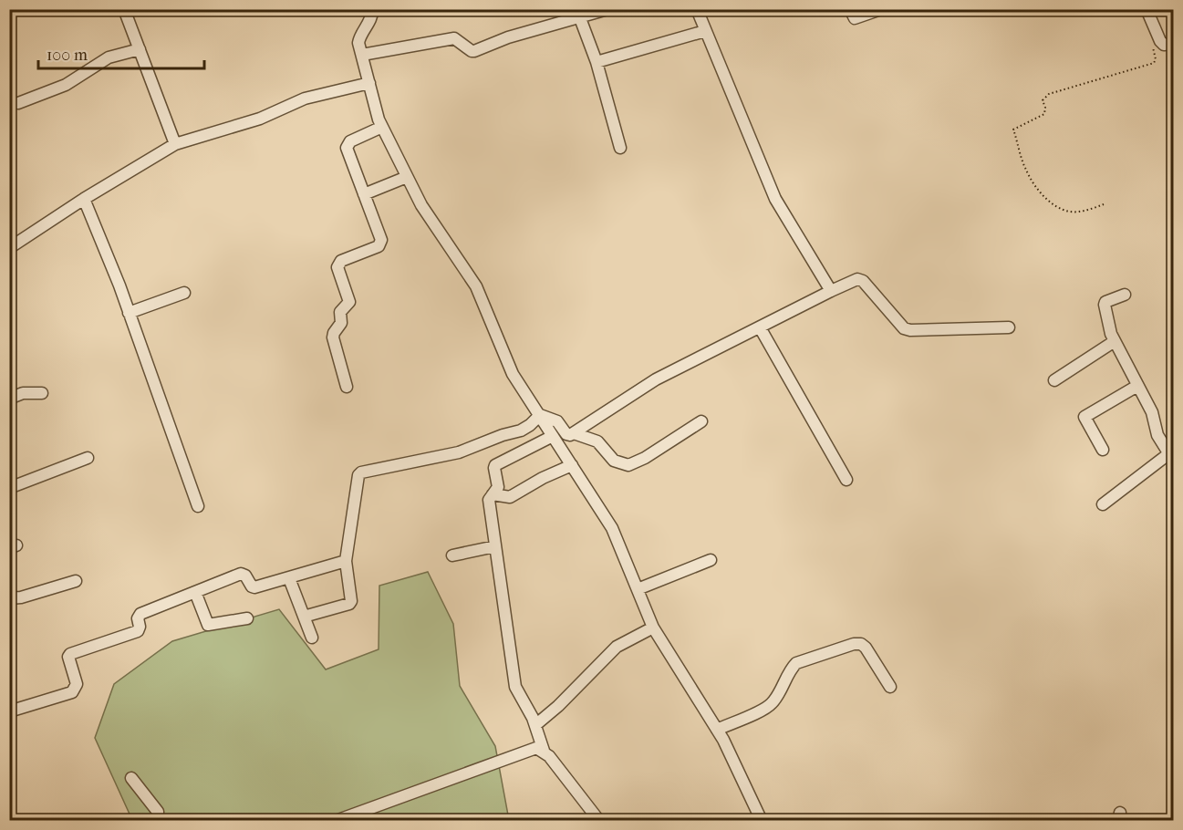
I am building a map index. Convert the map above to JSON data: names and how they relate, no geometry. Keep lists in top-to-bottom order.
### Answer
{
  "scale_bar": "100 m"
}
